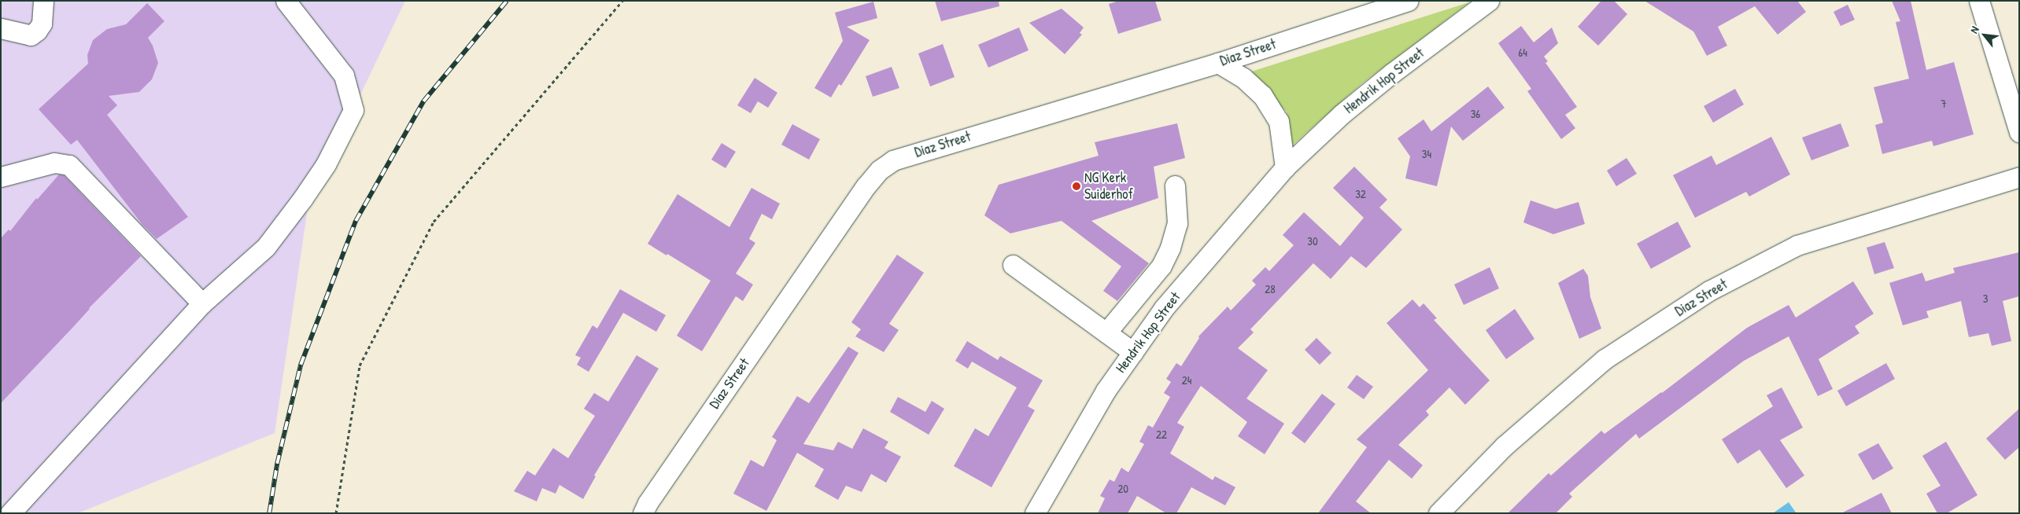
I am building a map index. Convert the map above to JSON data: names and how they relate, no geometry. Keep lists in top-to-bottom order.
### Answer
{
  "streets": {
    "street": ["Diaz Street", "Hendrik Hop Street"]
  },
  "places": ["NG Kerk Suiderhof"],
  "house_numbers": [
    "64",
    "7",
    "36",
    "34",
    "32",
    "30",
    "28",
    "3",
    "24",
    "22",
    "20"
  ],
  "north": "top left"
}
